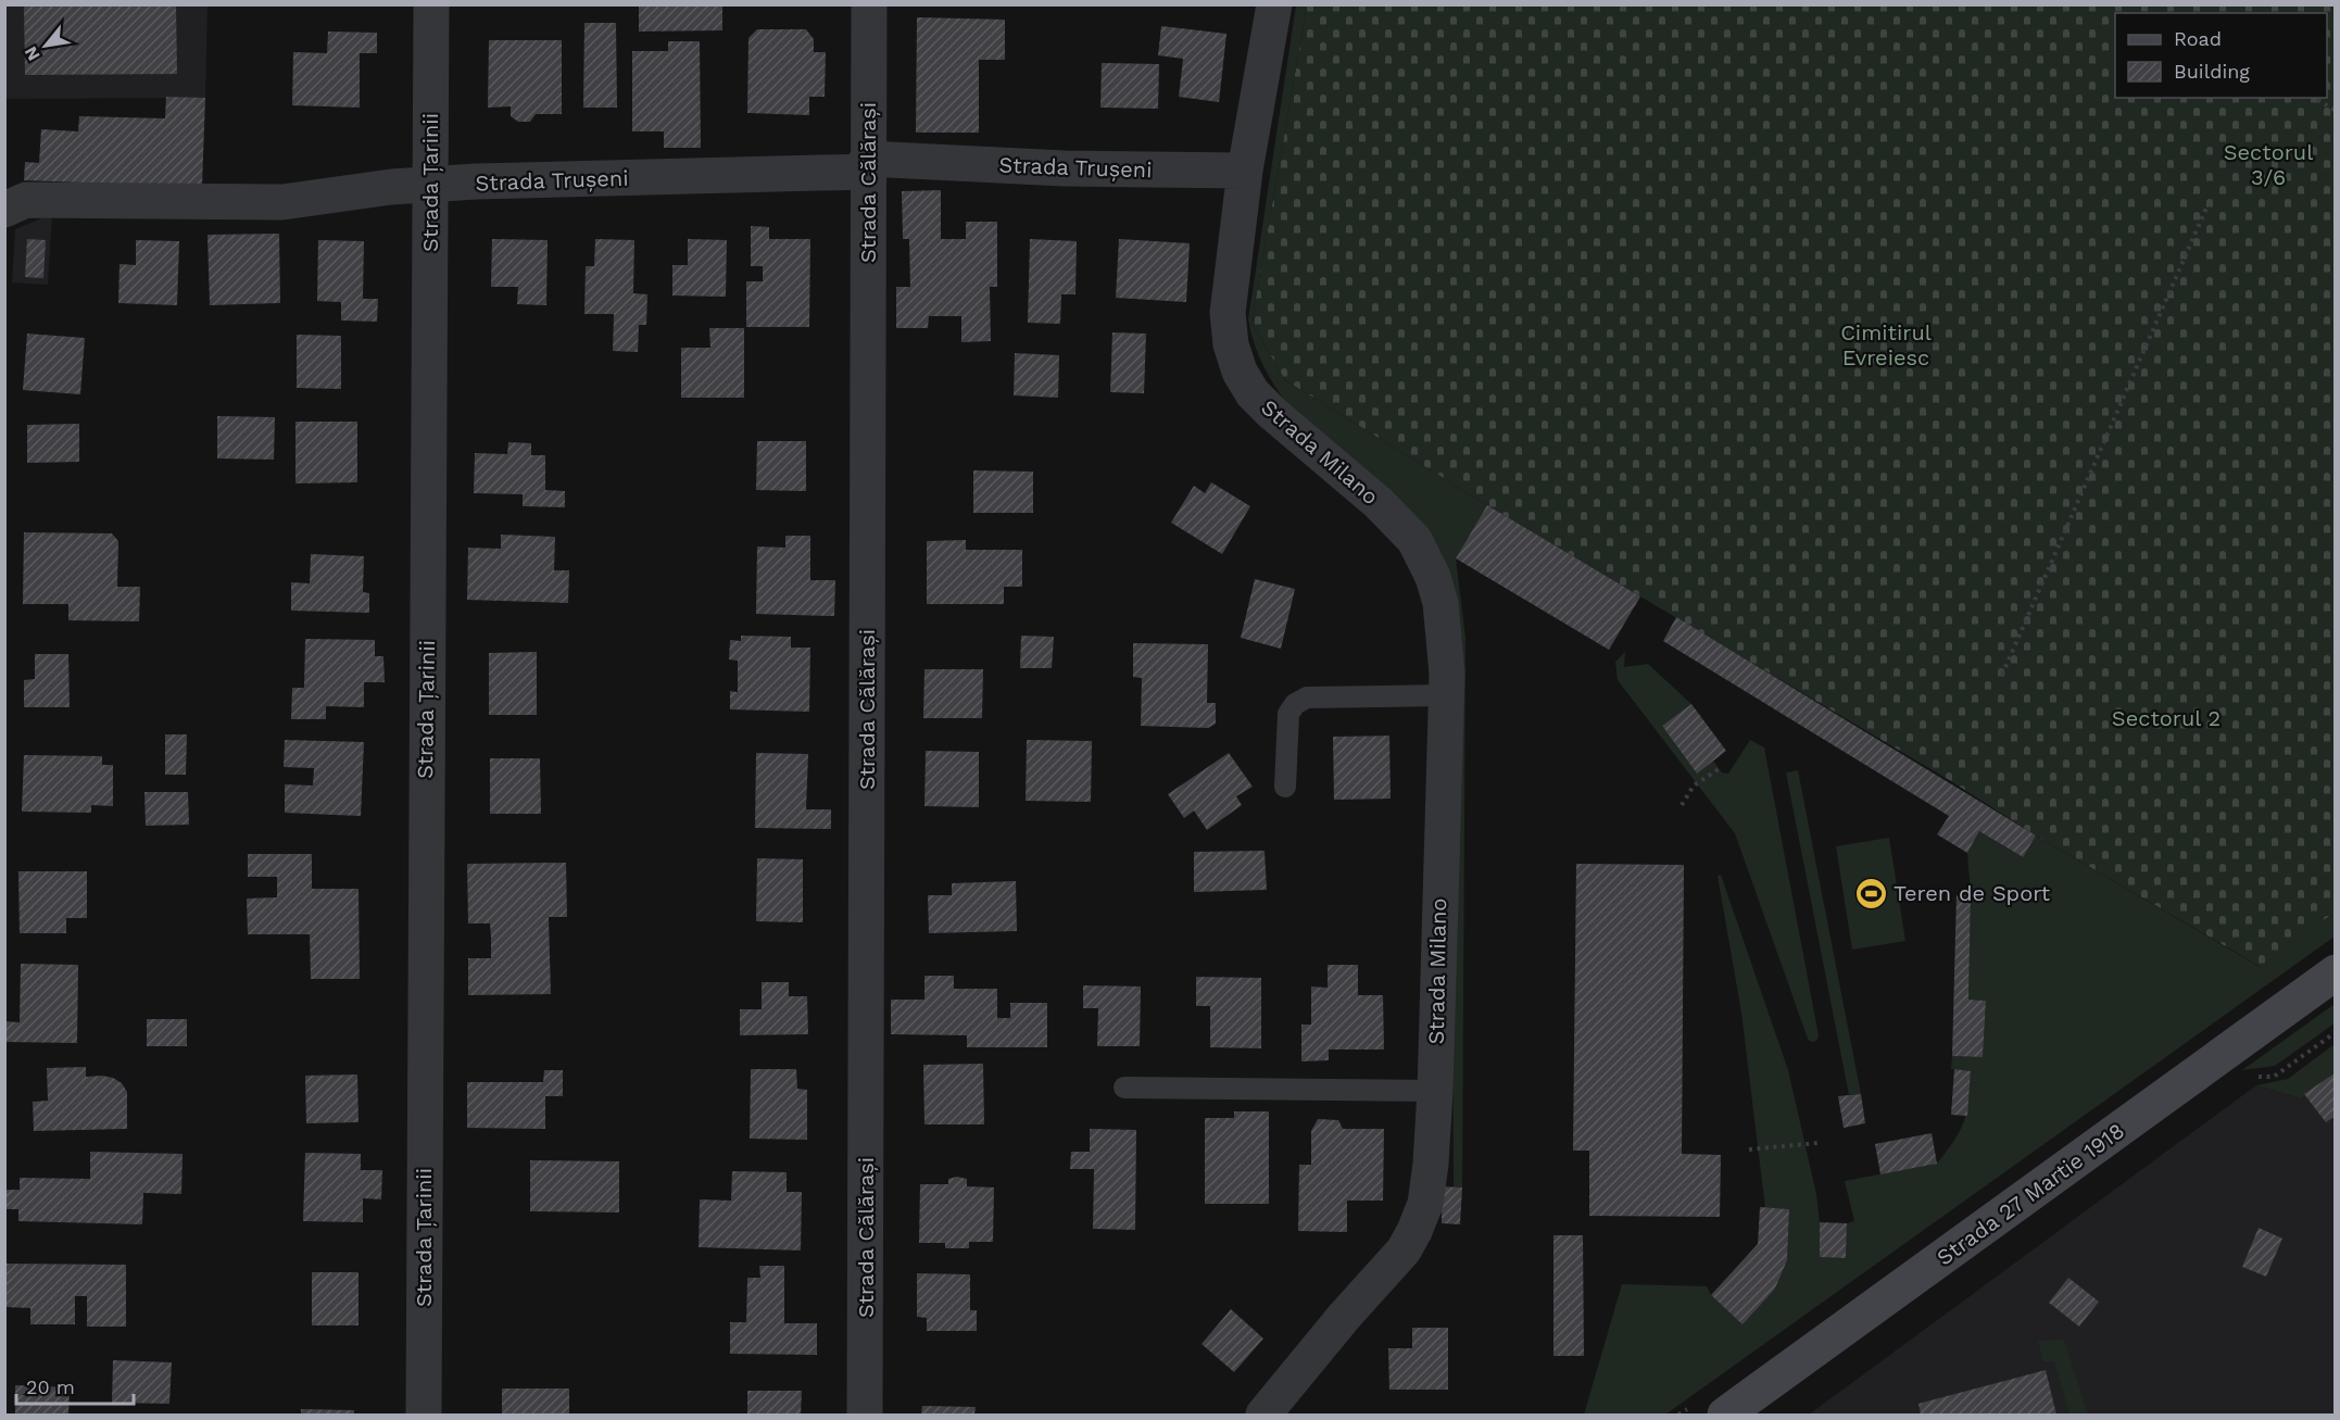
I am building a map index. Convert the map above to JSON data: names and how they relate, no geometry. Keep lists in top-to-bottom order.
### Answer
{
  "streets": {
    "main road": ["Strada 27 Martie 1918"],
    "street": [
      "Strada Trușeni",
      "Strada Țarinii",
      "Strada Călărași",
      "Strada Milano"
    ]
  },
  "crossings": [
    ["Strada Trușeni", "Strada Țarinii"],
    ["Strada Trușeni", "Strada Călărași"],
    ["Strada Trușeni", "Strada Milano"]
  ],
  "parks": ["Sectorul 3/6", "Cimitirul Evreiesc", "Sectorul 2"],
  "places": {
    "sports": ["Teren de Sport"]
  },
  "legend": ["Road", "Building"],
  "scale_bar": "20 m",
  "north": "bottom left"
}
